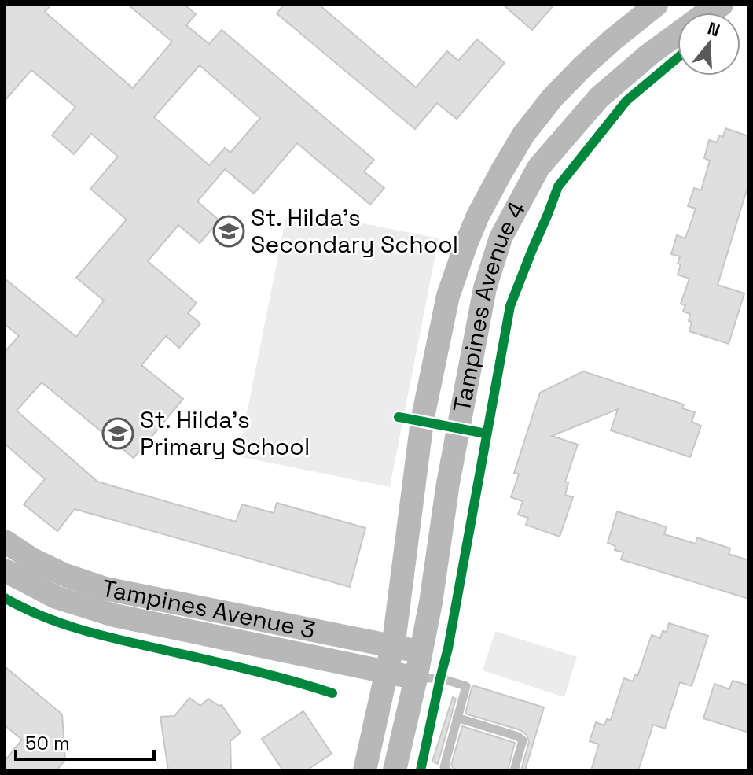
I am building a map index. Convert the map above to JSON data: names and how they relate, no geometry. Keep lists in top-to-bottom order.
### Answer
{
  "streets": {
    "main road": ["Tampines Avenue 4", "Tampines Avenue 3"]
  },
  "crossings": [
    ["Tampines Avenue 4", "Tampines Avenue 3"]
  ],
  "places": {
    "school or university": ["St. Hilda's Secondary School", "St. Hilda's Primary School"]
  },
  "scale_bar": "50 m",
  "north": "top"
}
